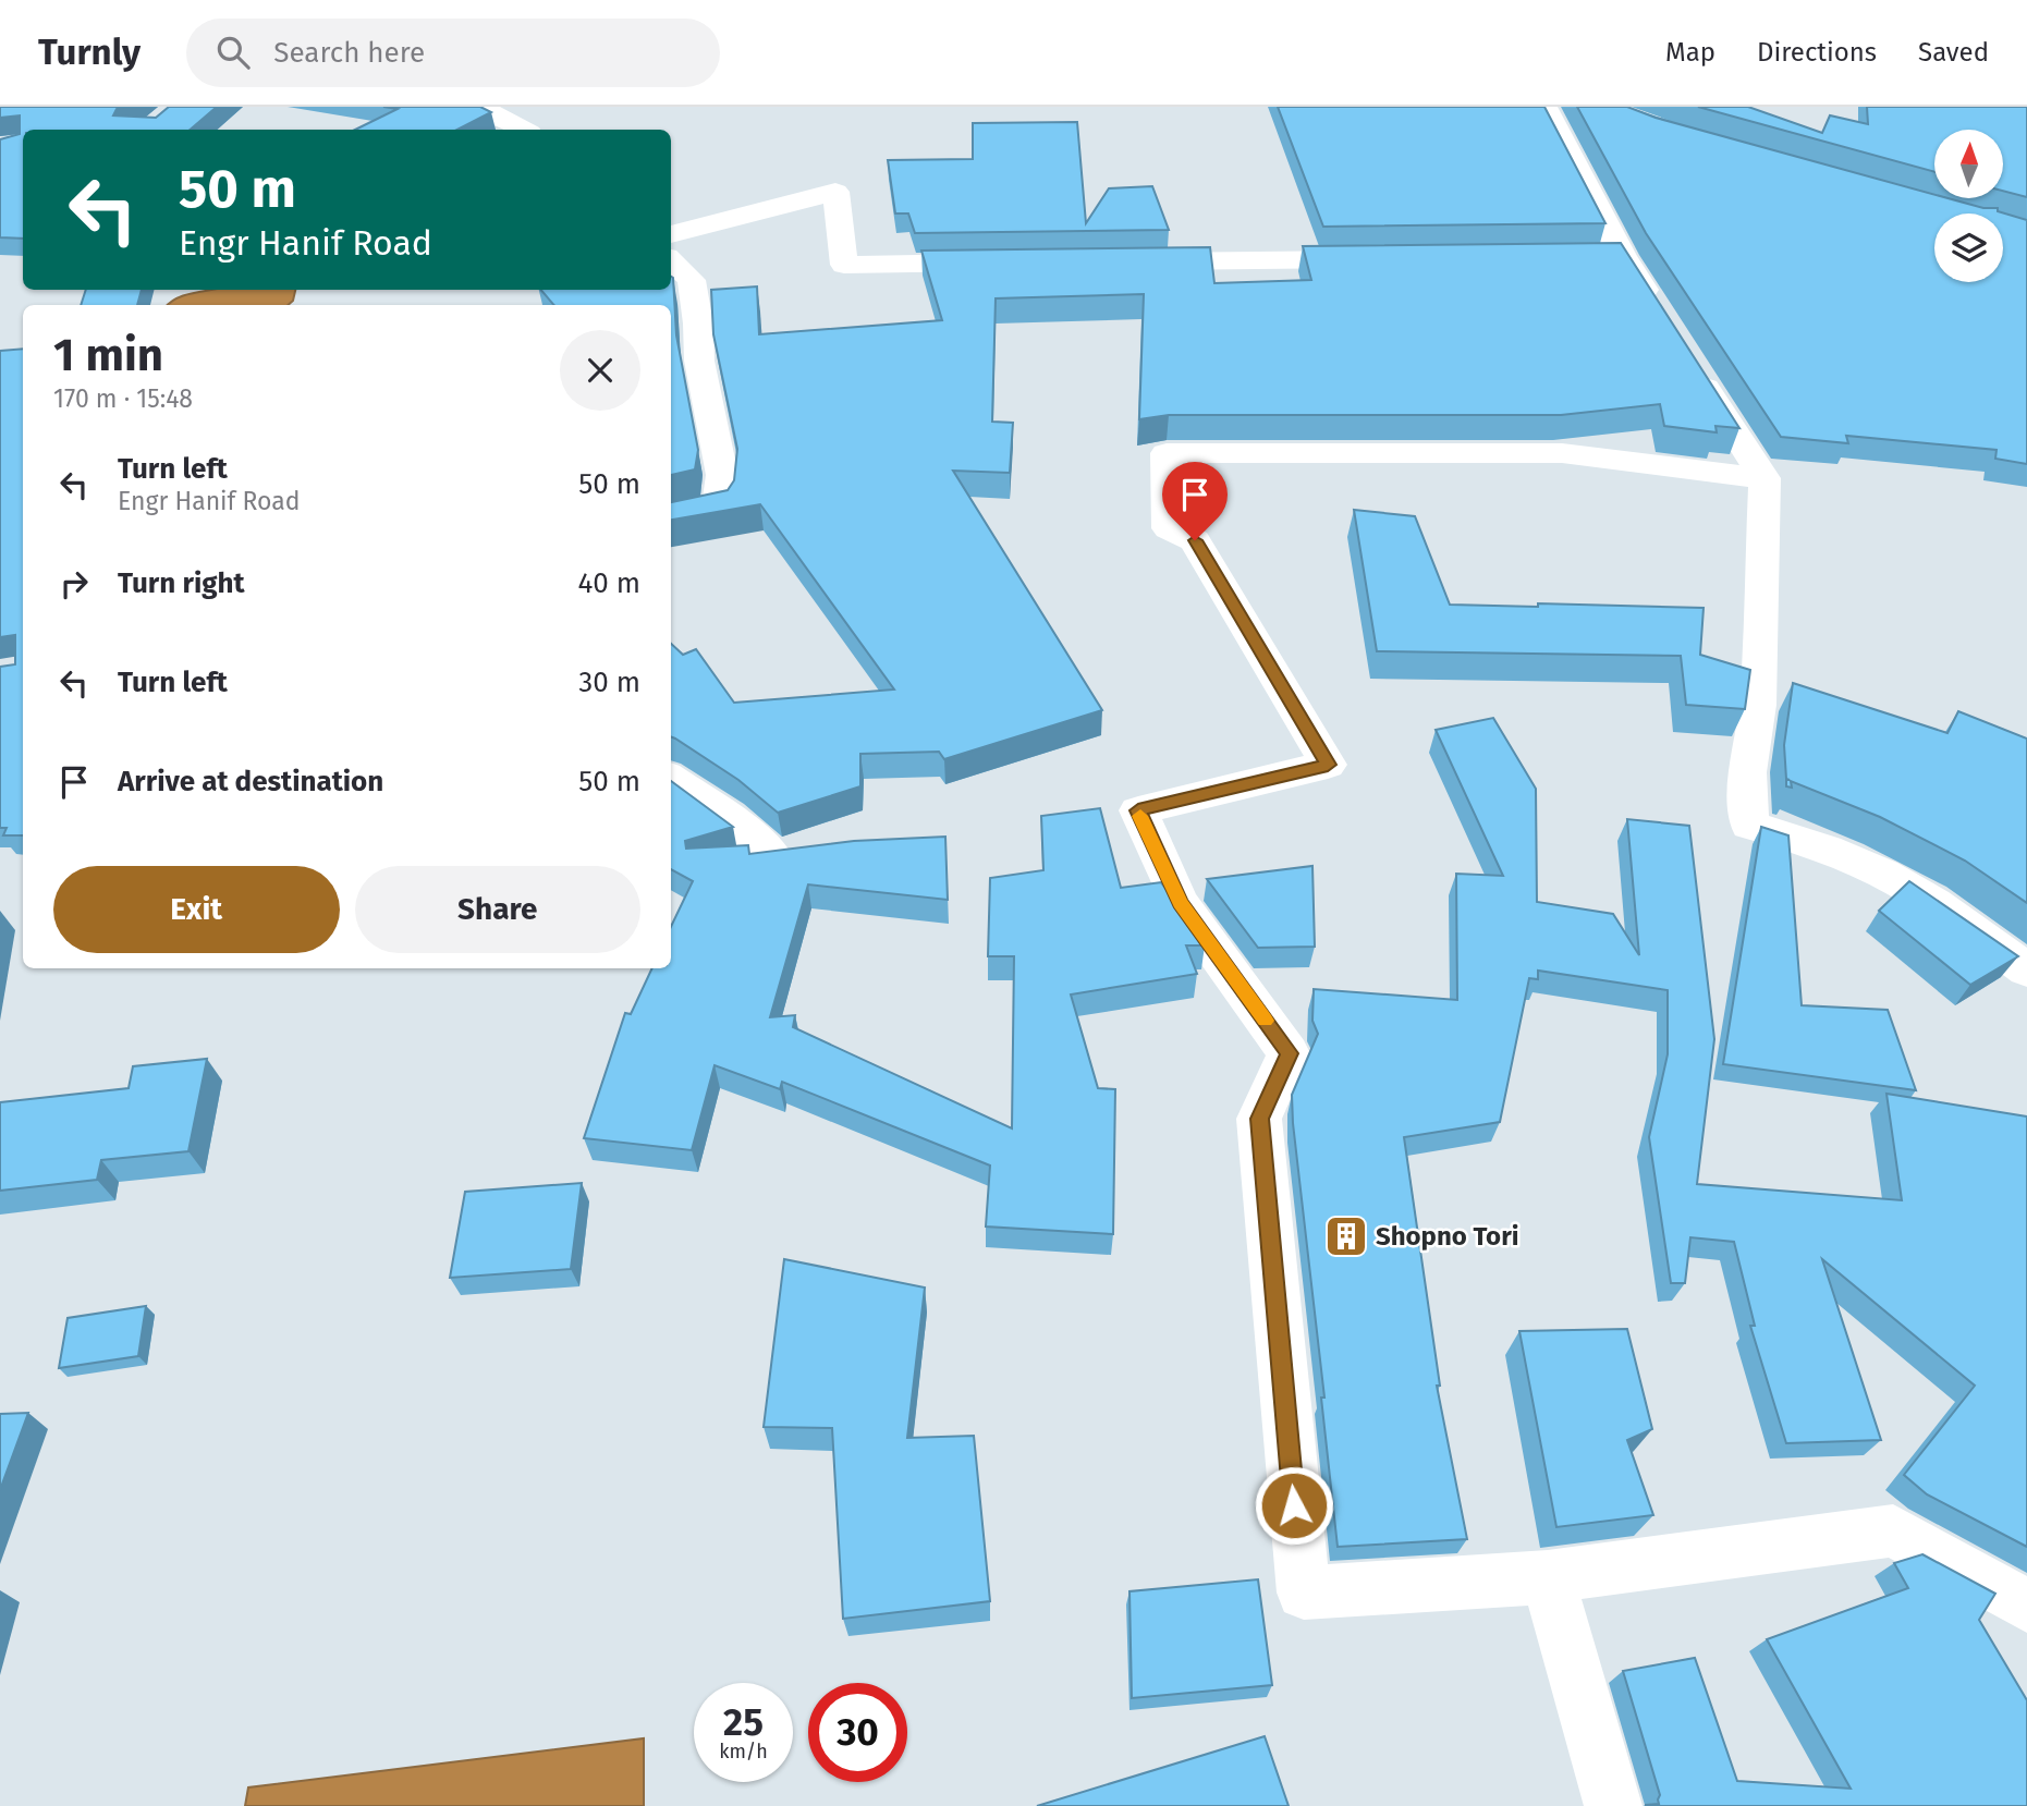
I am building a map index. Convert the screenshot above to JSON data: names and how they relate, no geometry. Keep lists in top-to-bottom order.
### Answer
{
  "places": {
    "building": ["Shopno Tori"]
  },
  "north": "top",
  "page": {
    "header": "Turnly",
    "search": "Search here",
    "nav": ["Map", "Directions", "Saved"],
    "turn": ["50 m", "Engr Hanif Road"],
    "heading": ["1 min", "170 m · 15:48"],
    "list": [
      {
        "name": "Turn left",
        "note": "Engr Hanif Road",
        "value": "50 m"
      },
      {
        "name": "Turn right",
        "value": "40 m"
      },
      {
        "name": "Turn left",
        "value": "30 m"
      },
      {
        "name": "Arrive at destination",
        "value": "50 m"
      }
    ],
    "buttons": ["Exit", "Share"],
    "speed": "25 km/h",
    "limit": "30"
  }
}
